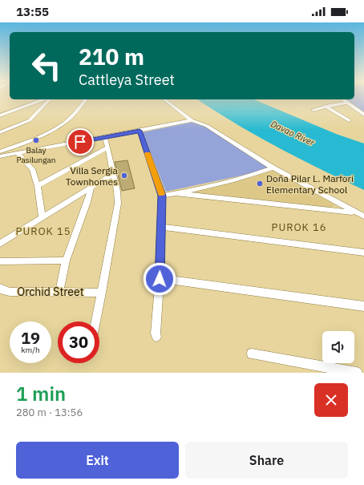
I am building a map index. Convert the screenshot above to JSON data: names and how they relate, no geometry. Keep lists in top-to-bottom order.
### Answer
{
  "streets": {
    "street": ["Orchid Street"]
  },
  "districts": ["PUROK 16", "PUROK 15"],
  "water": ["Davao River"],
  "places": ["Balay Pasilungan", "Villa Sergia Townhomes", "Doña Pilar L. Marfori Elementary School"],
  "page": {
    "status": "13:55",
    "turn": ["210 m", "Cattleya Street"],
    "speed": "19 km/h",
    "limit": "30",
    "heading": ["1 min", "280 m · 13:56"],
    "buttons": ["Exit", "Share"]
  }
}
